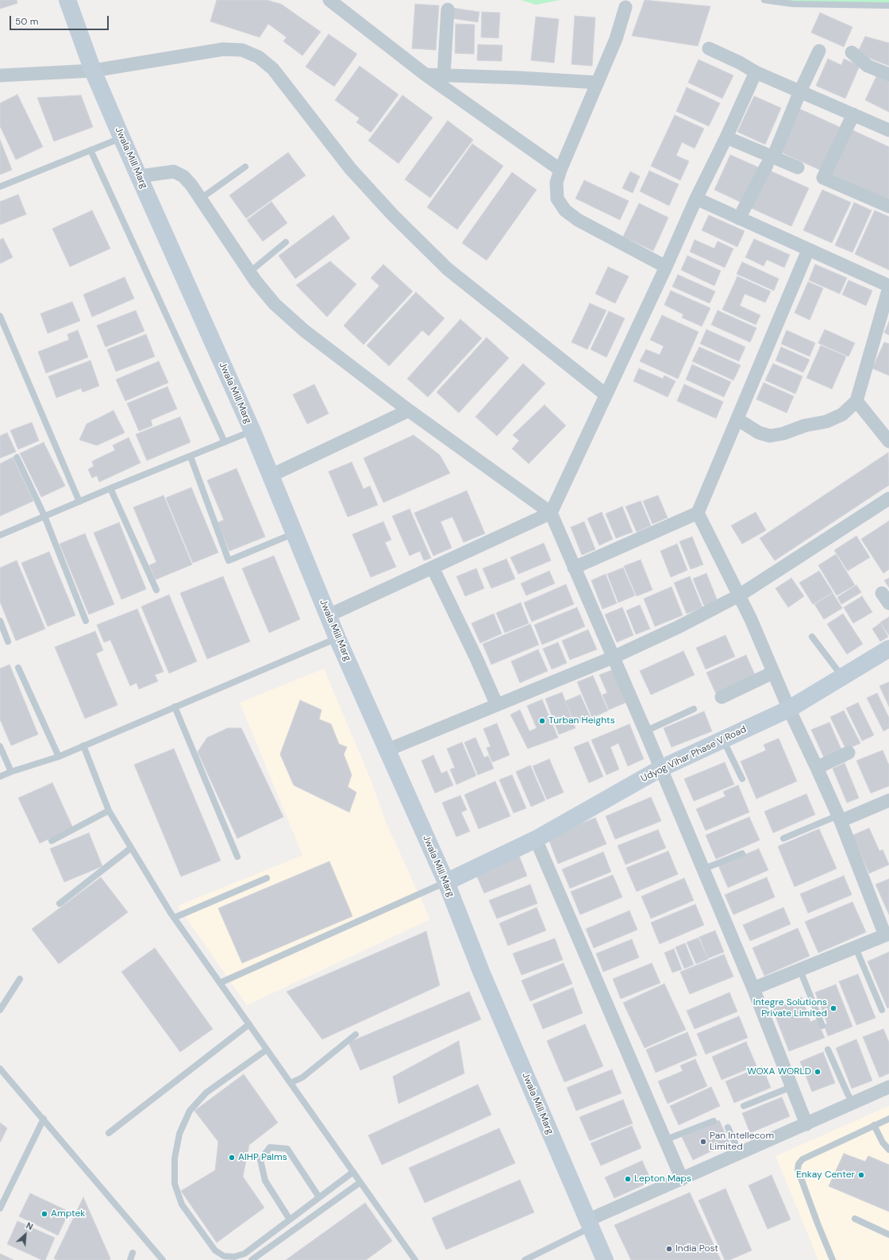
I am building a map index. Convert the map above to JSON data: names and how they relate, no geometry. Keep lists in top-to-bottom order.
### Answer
{
  "streets": {
    "street": ["Jwala Mill Marg", "Udyog Vihar Phase V Road"]
  },
  "crossings": [
    ["Jwala Mill Marg", "Udyog Vihar Phase V Road"]
  ],
  "places": [
    "Turban Heights",
    "Integre Solutions Private Limited",
    "WOXA WORLD",
    "Pan Intellecom Limited",
    "AIHP Palms",
    "Enkay Center",
    "Lepton Maps",
    "Amptek",
    "India Post"
  ],
  "scale_bar": "50 m",
  "north": "top right"
}
